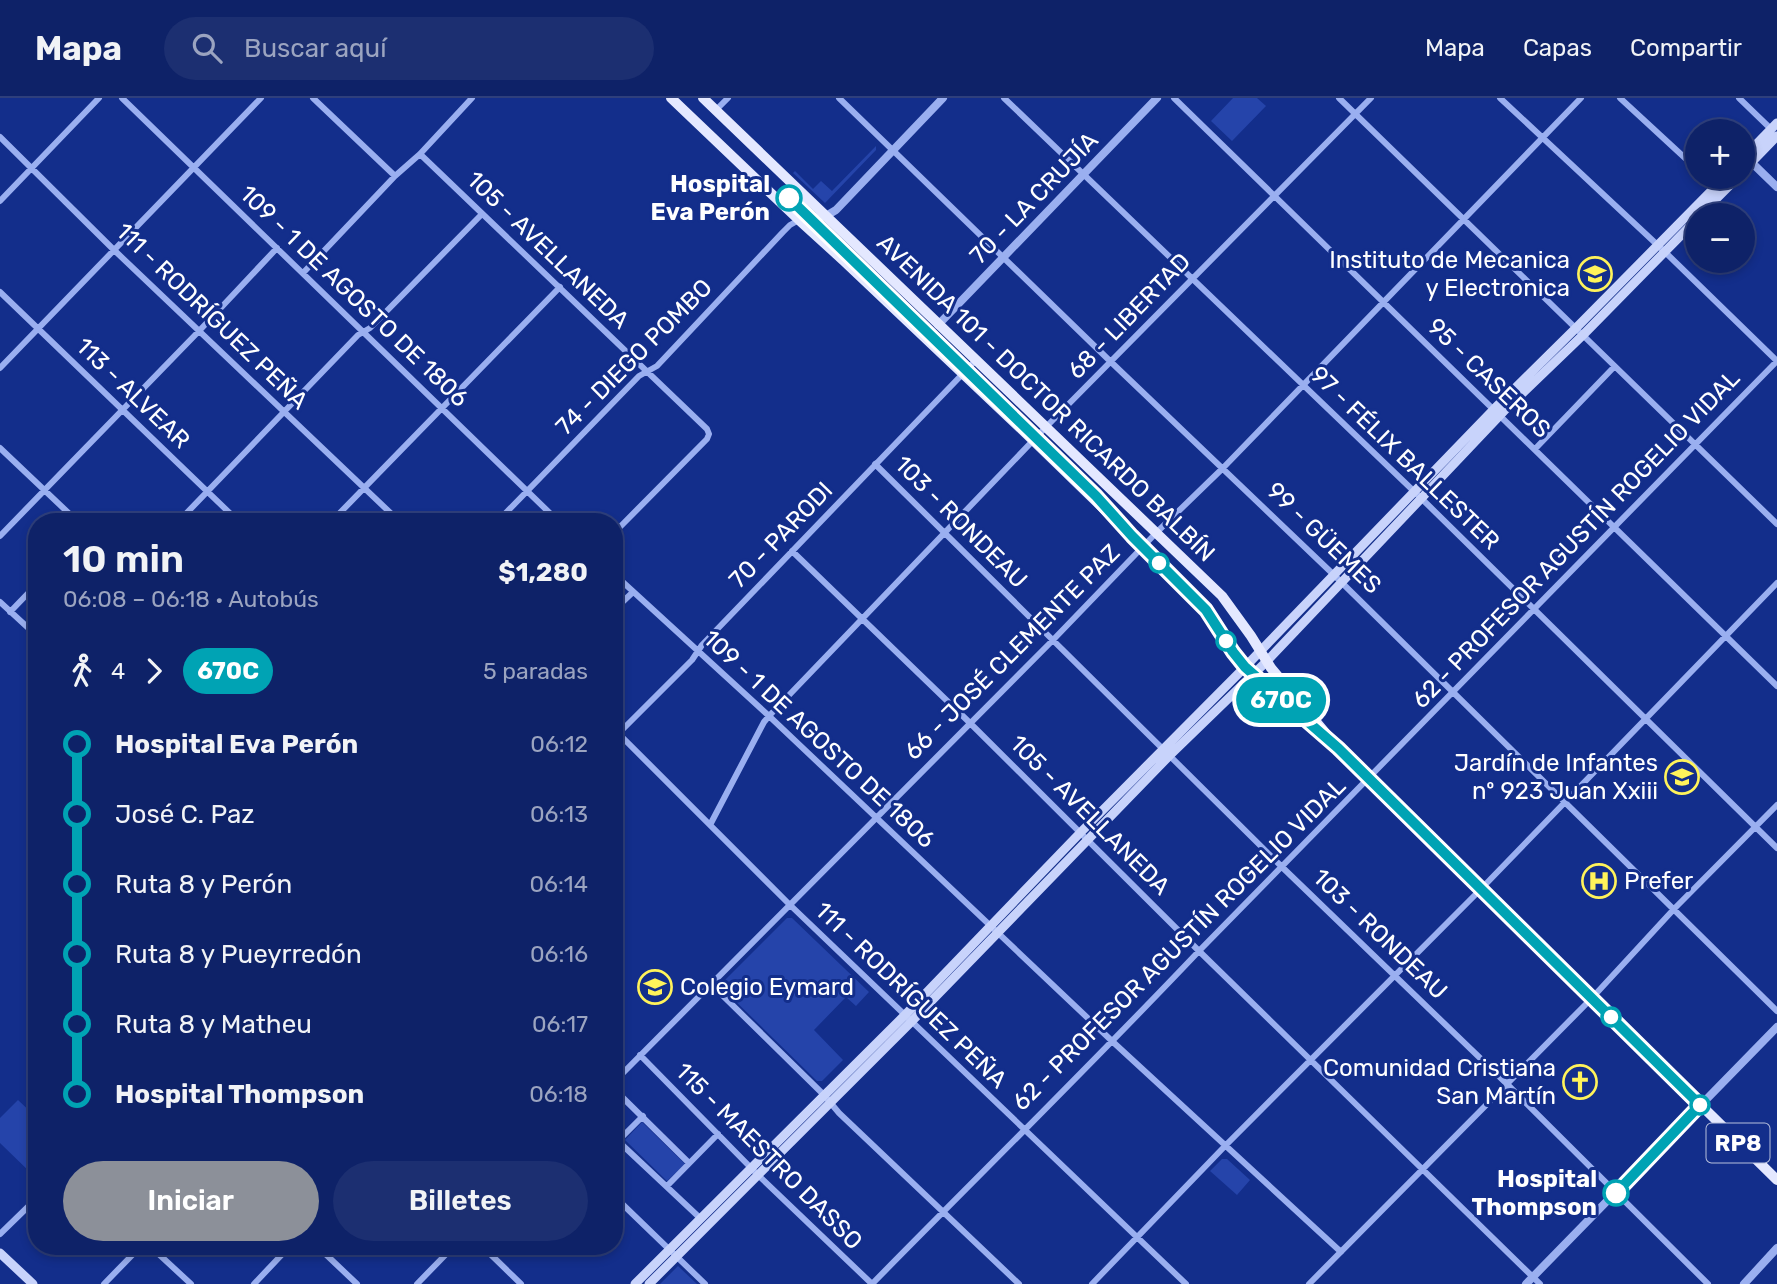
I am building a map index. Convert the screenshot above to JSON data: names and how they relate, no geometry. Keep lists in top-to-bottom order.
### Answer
{
  "streets": {
    "main road": ["AVENIDA 101 - DOCTOR RICARDO BALBÍN", "RP8"],
    "street": [
      "70 - LA CRUJÍA",
      "105 - AVELLANEDA",
      "109 - 1 DE AGOSTO DE 1806",
      "111 - RODRÍGUEZ PEÑA",
      "68 - LIBERTAD",
      "74 - DIEGO POMBO",
      "95 - CASEROS",
      "113 - ALVEAR",
      "97 - FÉLIX BALLESTER",
      "103 - RONDEAU",
      "70 - PARODI",
      "99 - GÜEMES",
      "62 - PROFESOR AGUSTÍN ROGELIO VIDAL",
      "66 - JOSÉ CLEMENTE PAZ",
      "115 - MAESTRO DASSO"
    ]
  },
  "crossings": [
    ["70 - LA CRUJÍA", "AVENIDA 101 - DOCTOR RICARDO BALBÍN"],
    ["70 - LA CRUJÍA", "97 - FÉLIX BALLESTER"],
    ["70 - LA CRUJÍA", "99 - GÜEMES"],
    ["105 - AVELLANEDA", "68 - LIBERTAD"],
    ["105 - AVELLANEDA", "74 - DIEGO POMBO"],
    ["105 - AVELLANEDA", "70 - PARODI"],
    ["105 - AVELLANEDA", "62 - PROFESOR AGUSTÍN ROGELIO VIDAL"],
    ["105 - AVELLANEDA", "66 - JOSÉ CLEMENTE PAZ"],
    ["109 - 1 DE AGOSTO DE 1806", "68 - LIBERTAD"],
    ["109 - 1 DE AGOSTO DE 1806", "74 - DIEGO POMBO"],
    ["109 - 1 DE AGOSTO DE 1806", "70 - PARODI"],
    ["109 - 1 DE AGOSTO DE 1806", "62 - PROFESOR AGUSTÍN ROGELIO VIDAL"],
    ["109 - 1 DE AGOSTO DE 1806", "66 - JOSÉ CLEMENTE PAZ"],
    ["111 - RODRÍGUEZ PEÑA", "68 - LIBERTAD"],
    ["111 - RODRÍGUEZ PEÑA", "62 - PROFESOR AGUSTÍN ROGELIO VIDAL"],
    ["111 - RODRÍGUEZ PEÑA", "66 - JOSÉ CLEMENTE PAZ"],
    ["68 - LIBERTAD", "95 - CASEROS"],
    ["68 - LIBERTAD", "AVENIDA 101 - DOCTOR RICARDO BALBÍN"],
    ["68 - LIBERTAD", "97 - FÉLIX BALLESTER"],
    ["68 - LIBERTAD", "103 - RONDEAU"],
    ["68 - LIBERTAD", "99 - GÜEMES"],
    ["74 - DIEGO POMBO", "AVENIDA 101 - DOCTOR RICARDO BALBÍN"],
    ["95 - CASEROS", "62 - PROFESOR AGUSTÍN ROGELIO VIDAL"],
    ["95 - CASEROS", "66 - JOSÉ CLEMENTE PAZ"],
    ["AVENIDA 101 - DOCTOR RICARDO BALBÍN", "70 - PARODI"],
    ["AVENIDA 101 - DOCTOR RICARDO BALBÍN", "62 - PROFESOR AGUSTÍN ROGELIO VIDAL"],
    ["AVENIDA 101 - DOCTOR RICARDO BALBÍN", "66 - JOSÉ CLEMENTE PAZ"],
    ["97 - FÉLIX BALLESTER", "62 - PROFESOR AGUSTÍN ROGELIO VIDAL"],
    ["97 - FÉLIX BALLESTER", "66 - JOSÉ CLEMENTE PAZ"],
    ["103 - RONDEAU", "70 - PARODI"],
    ["103 - RONDEAU", "62 - PROFESOR AGUSTÍN ROGELIO VIDAL"],
    ["103 - RONDEAU", "66 - JOSÉ CLEMENTE PAZ"],
    ["99 - GÜEMES", "62 - PROFESOR AGUSTÍN ROGELIO VIDAL"],
    ["99 - GÜEMES", "66 - JOSÉ CLEMENTE PAZ"],
    ["62 - PROFESOR AGUSTÍN ROGELIO VIDAL", "115 - MAESTRO DASSO"],
    ["66 - JOSÉ CLEMENTE PAZ", "115 - MAESTRO DASSO"]
  ],
  "places": {
    "other": ["Hospital Eva Perón", "Hospital Thompson"],
    "school or university": ["Instituto de Mecanica y Electronica", "Jardín de Infantes nº 923 Juan Xxiii", "Colegio Eymard"],
    "hospital": ["Prefer"],
    "church": ["Comunidad Cristiana San Martín"]
  },
  "lines": ["bus line 670C"],
  "page": {
    "header": "Mapa",
    "search": "Buscar aquí",
    "nav": ["Mapa", "Capas", "Compartir"],
    "on_map": "670C",
    "map_buttons": ["+", "−"],
    "heading": ["10 min", "06:08 – 06:18 · Autobús", "$1,280"],
    "legs": ["4", "670C", "5 paradas"],
    "list": [
      {
        "name": "Hospital Eva Perón",
        "value": "06:12"
      },
      {
        "name": "José C. Paz",
        "value": "06:13"
      },
      {
        "name": "Ruta 8 y Perón",
        "value": "06:14"
      },
      {
        "name": "Ruta 8 y Pueyrredón",
        "value": "06:16"
      },
      {
        "name": "Ruta 8 y Matheu",
        "value": "06:17"
      },
      {
        "name": "Hospital Thompson",
        "value": "06:18"
      }
    ],
    "buttons": ["Iniciar", "Billetes"]
  }
}
